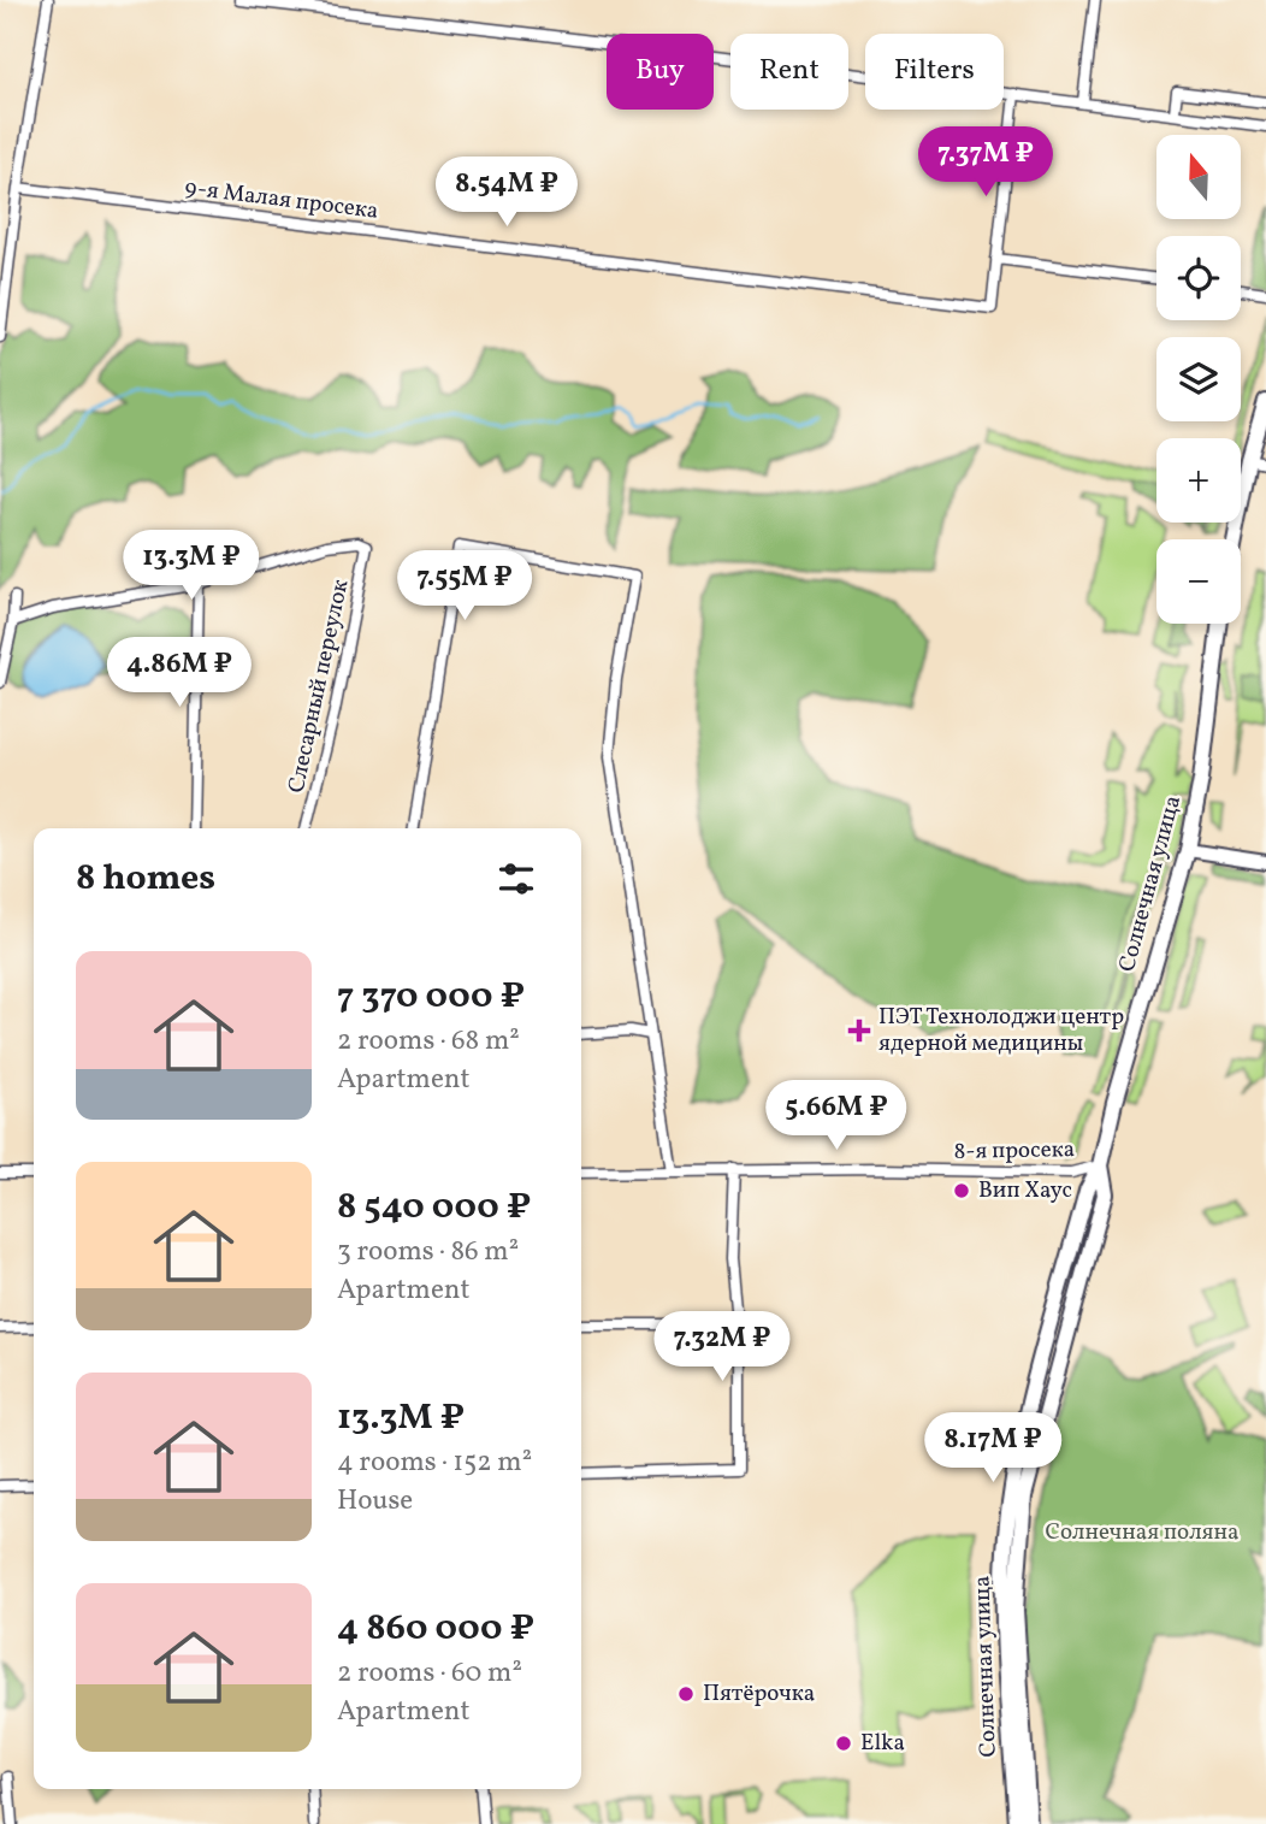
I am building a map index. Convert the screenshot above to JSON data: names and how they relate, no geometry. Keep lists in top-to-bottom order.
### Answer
{
  "streets": {
    "main road": ["Солнечная улица"],
    "street": ["9-я Малая просека", "Слесарный переулок", "8-я просека"]
  },
  "crossings": [
    ["Солнечная улица", "8-я просека"]
  ],
  "parks": ["Солнечная поляна"],
  "places": {
    "health": ["ПЭТ Технолоджи центр ядерной медицины"],
    "other": ["Вип Хаус", "Пятёрочка", "Elka"]
  },
  "north": "top",
  "page": {
    "chip": ["Buy", "Rent", "Filters"],
    "price": [
      "7.37M ₽",
      "8.54M ₽",
      "13.3M ₽",
      "7.55M ₽",
      "4.86M ₽",
      "5.66M ₽",
      "7.32M ₽",
      "8.17M ₽"
    ],
    "map_buttons": ["+", "−"],
    "heading": "8 homes",
    "list": [
      {
        "name": "7 370 000 ₽",
        "note": "2 rooms · 68 m² · Apartment"
      },
      {
        "name": "8 540 000 ₽",
        "note": "3 rooms · 86 m² · Apartment"
      },
      {
        "name": "13.3M ₽",
        "note": "4 rooms · 152 m² · House"
      },
      {
        "name": "4 860 000 ₽",
        "note": "2 rooms · 60 m² · Apartment"
      }
    ]
  }
}
